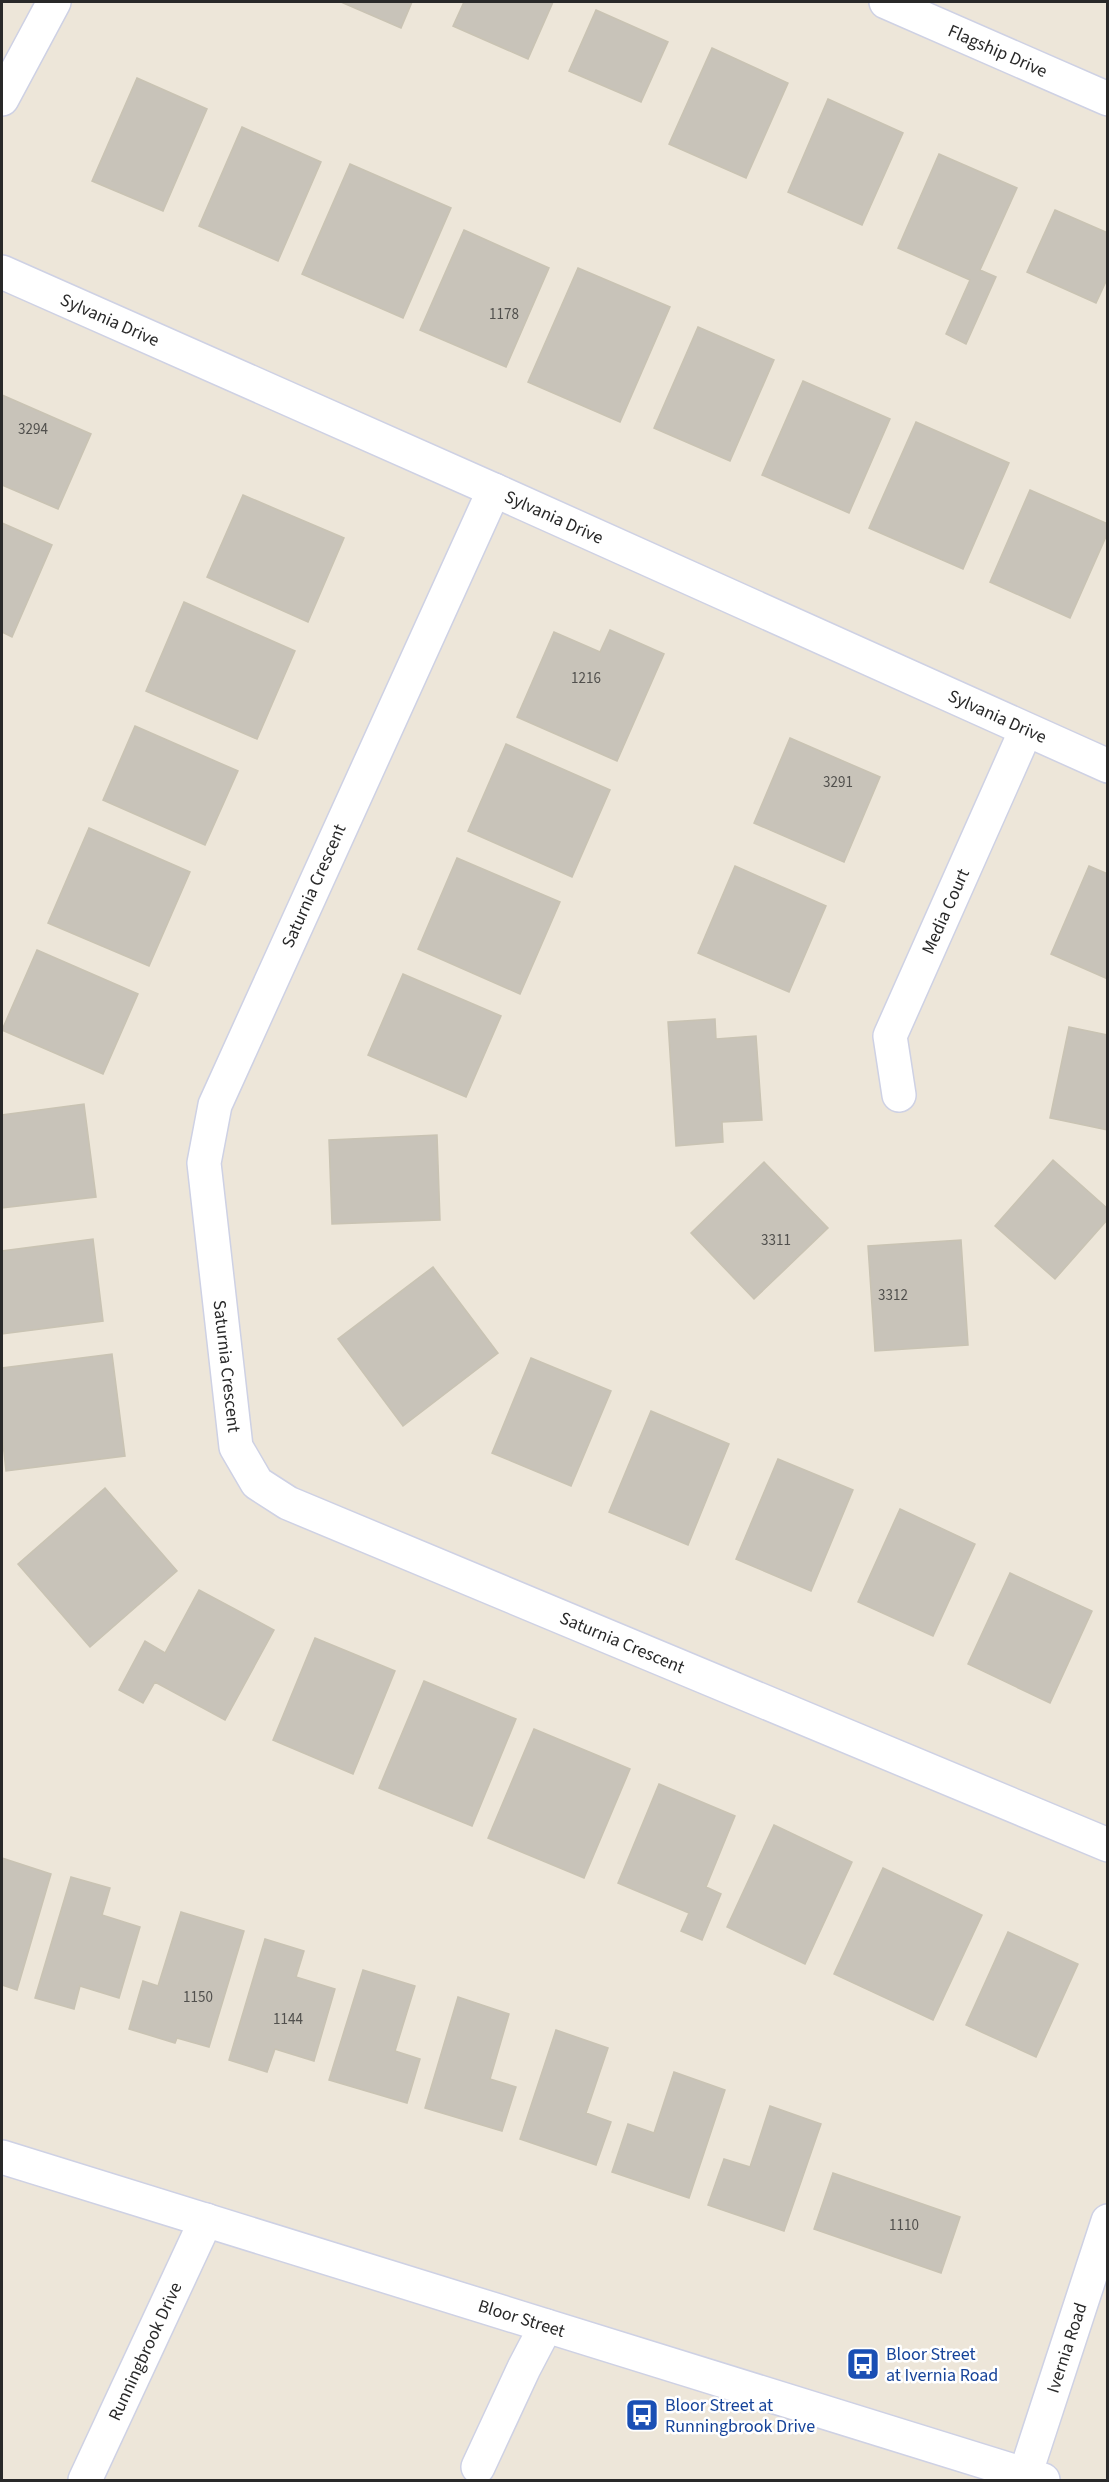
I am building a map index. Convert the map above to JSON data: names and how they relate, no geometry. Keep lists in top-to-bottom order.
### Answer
{
  "streets": {
    "street": [
      "Flagship Drive",
      "Sylvania Drive",
      "Saturnia Crescent",
      "Media Court",
      "Bloor Street",
      "Ivernia Road",
      "Runningbrook Drive"
    ]
  },
  "crossings": [
    ["Sylvania Drive", "Saturnia Crescent"],
    ["Sylvania Drive", "Media Court"],
    ["Bloor Street", "Ivernia Road"],
    ["Bloor Street", "Runningbrook Drive"]
  ],
  "places": {
    "bus stop": ["Bloor Street at Ivernia Road", "Bloor Street at Runningbrook Drive"]
  },
  "house_numbers": [
    "1178",
    "3294",
    "1216",
    "3291",
    "3311",
    "3312",
    "1150",
    "1144",
    "1110"
  ]
}
